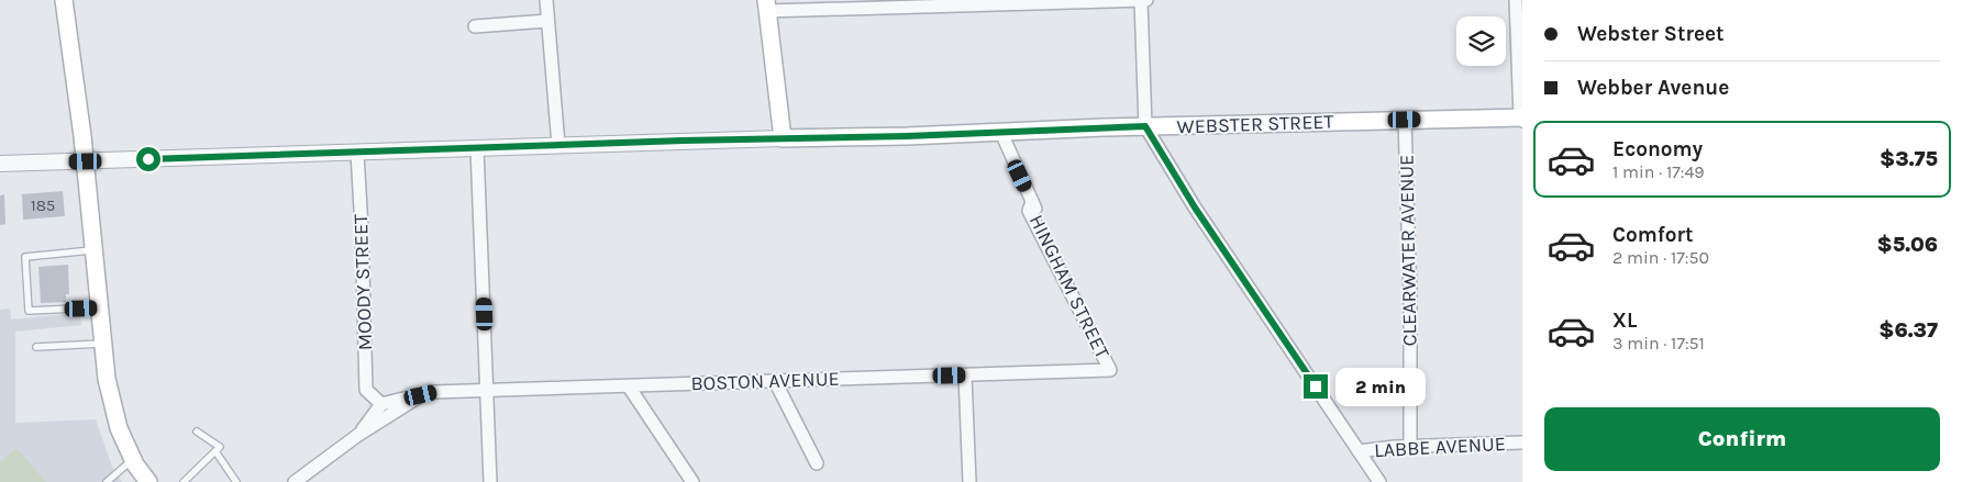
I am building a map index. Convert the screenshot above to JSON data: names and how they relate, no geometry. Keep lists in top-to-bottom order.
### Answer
{
  "streets": {
    "main road": ["WEBSTER STREET"],
    "street": [
      "CLEARWATER AVENUE",
      "MOODY STREET",
      "HINGHAM STREET",
      "BOSTON AVENUE",
      "LABBE AVENUE"
    ]
  },
  "crossings": [
    ["WEBSTER STREET", "CLEARWATER AVENUE"],
    ["WEBSTER STREET", "MOODY STREET"],
    ["CLEARWATER AVENUE", "LABBE AVENUE"],
    ["MOODY STREET", "BOSTON AVENUE"],
    ["HINGHAM STREET", "BOSTON AVENUE"]
  ],
  "house_numbers": ["185"],
  "page": {
    "banner": ["Webster Street", "Webber Avenue"],
    "list": [
      {
        "name": "Economy",
        "note": "1 min · 17:49",
        "value": "$3.75"
      },
      {
        "name": "Comfort",
        "note": "2 min · 17:50",
        "value": "$5.06"
      },
      {
        "name": "XL",
        "note": "3 min · 17:51",
        "value": "$6.37"
      }
    ],
    "bubble": "2 min",
    "buttons": "Confirm"
  }
}
